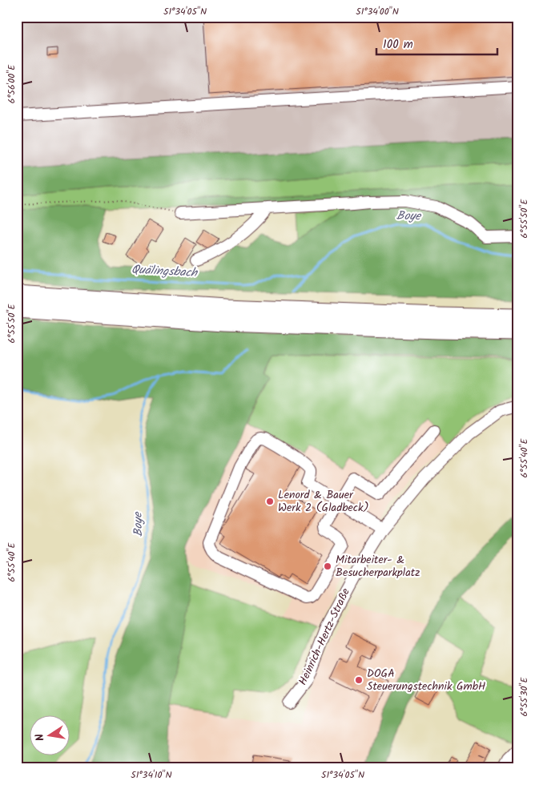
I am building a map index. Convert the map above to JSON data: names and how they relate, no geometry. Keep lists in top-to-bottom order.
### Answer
{
  "streets": {
    "street": ["Heinrich-Hertz-Straße"]
  },
  "water": ["Boye", "Quälingsbach"],
  "places": ["Lenord & Bauer Werk 2 (Gladbeck)", "Mitarbeiter- & Besucherparkplatz", "DOGA Steuerungstechnik GmbH"],
  "scale_bar": "100 m",
  "north": "left",
  "coordinates": [
    "51°34'05\"N",
    "51°34'00\"N",
    "6°56'00\"E",
    "6°55'50\"E",
    "6°55'40\"E",
    "6°55'30\"E",
    "51°34'10\"N"
  ]
}
